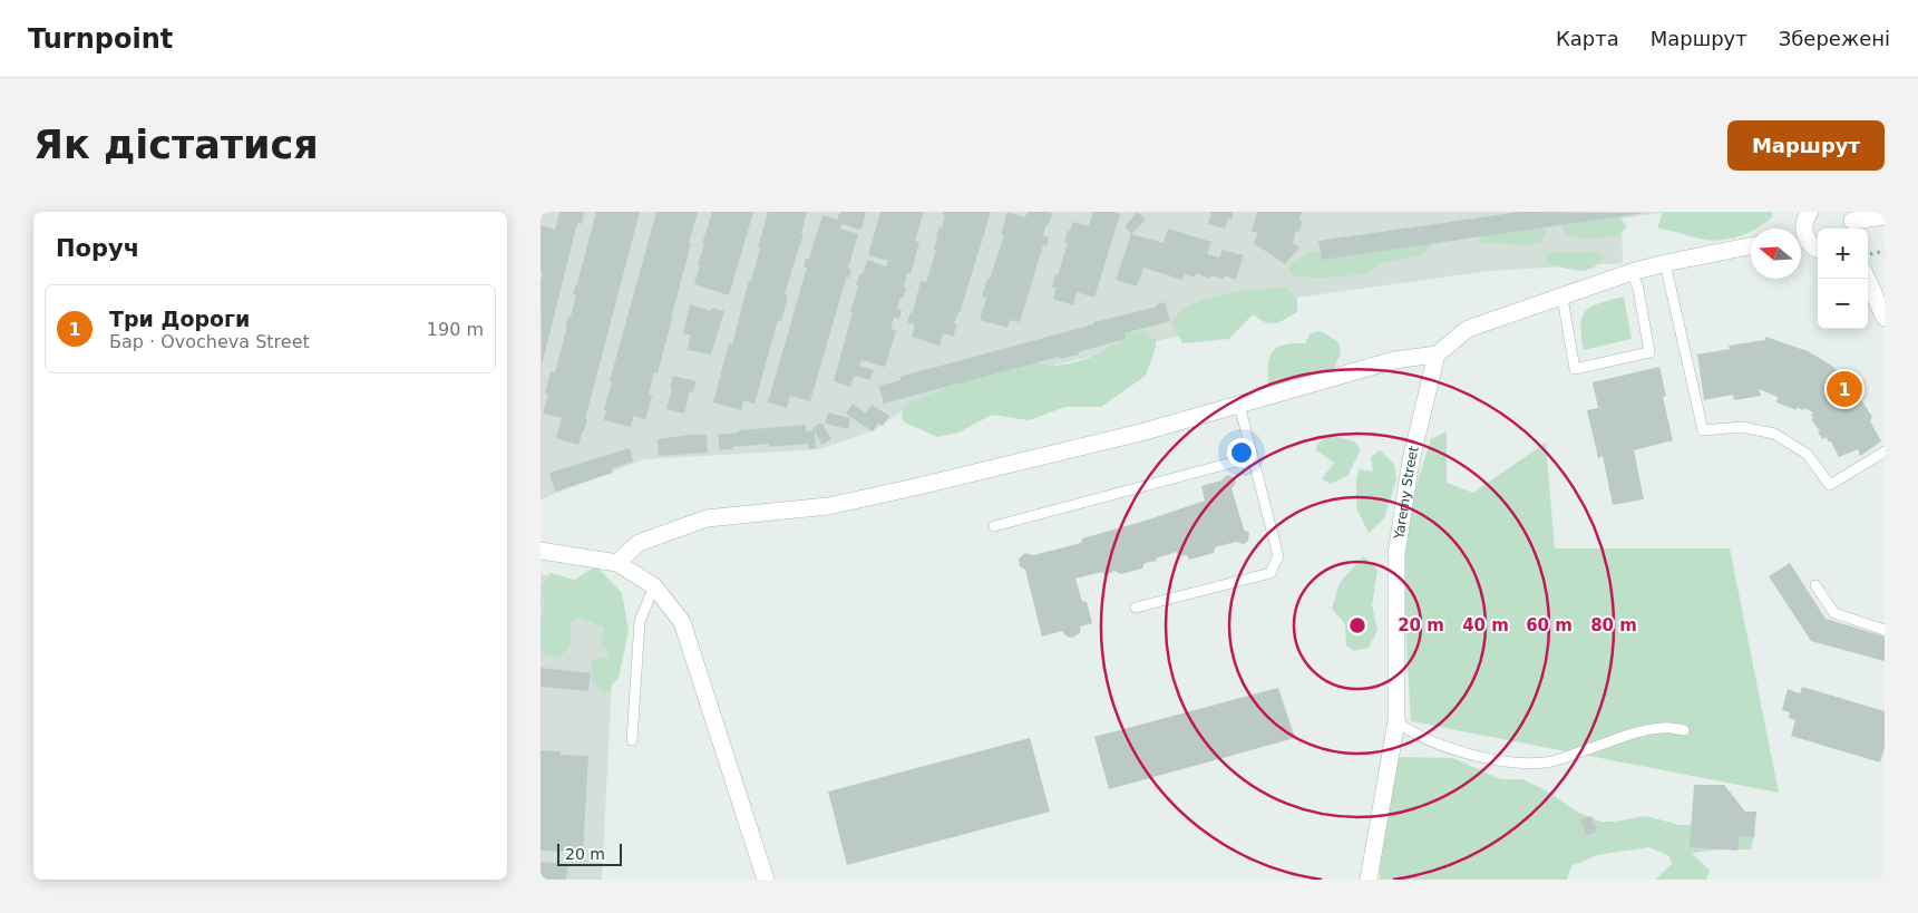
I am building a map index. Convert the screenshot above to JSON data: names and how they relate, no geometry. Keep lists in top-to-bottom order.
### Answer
{
  "streets": {
    "street": ["Yaremy Street"]
  },
  "scale_bar": "20 m",
  "north": "left",
  "page": {
    "header": "Turnpoint",
    "nav": ["Карта", "Маршрут", "Збережені"],
    "buttons": "Маршрут",
    "title": "Як дістатися",
    "heading": "Поруч",
    "map_buttons": ["+", "−"],
    "list": [
      {
        "mark": "1",
        "name": "Три Дороги",
        "note": "Бар · Ovocheva Street",
        "value": "190 m"
      }
    ],
    "pins": "1",
    "scale": "20 m"
  },
  "rings": [
    "20 m",
    "40 m",
    "60 m",
    "80 m"
  ]
}
